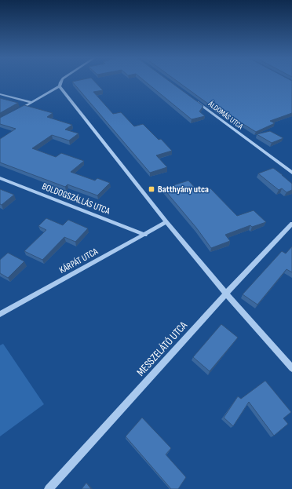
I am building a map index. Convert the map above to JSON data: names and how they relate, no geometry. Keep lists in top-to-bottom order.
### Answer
{
  "streets": {
    "street": [
      "ÁLDOMÁS UTCA",
      "BOLDOGSZÁLLÁS UTCA",
      "KÁRPÁT UTCA",
      "MESSZELÁTÓ UTCA"
    ]
  },
  "crossings": [
    ["BOLDOGSZÁLLÁS UTCA", "KÁRPÁT UTCA"]
  ],
  "places": {
    "transit": ["Batthyány utca"]
  }
}
